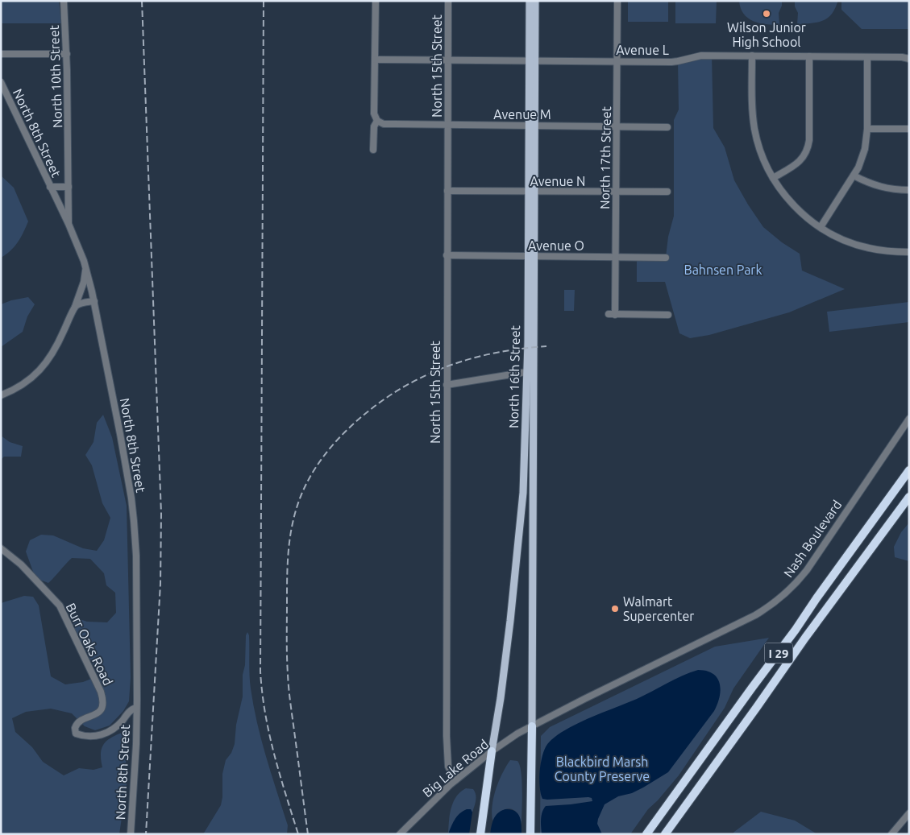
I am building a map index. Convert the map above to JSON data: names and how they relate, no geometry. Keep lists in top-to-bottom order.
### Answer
{
  "streets": {
    "highway": ["I 29"],
    "main road": ["North 16th Street"],
    "street": [
      "Avenue L",
      "North 15th Street",
      "North 10th Street",
      "Avenue M",
      "North 8th Street",
      "North 17th Street",
      "Avenue N",
      "Avenue O",
      "Nash Boulevard",
      "Burr Oaks Road",
      "Big Lake Road"
    ]
  },
  "crossings": [
    ["Avenue L", "North 15th Street"],
    ["Avenue L", "North 17th Street"],
    ["Avenue L", "North 16th Street"],
    ["North 15th Street", "Avenue M"],
    ["North 15th Street", "Avenue N"],
    ["North 15th Street", "Avenue O"],
    ["North 15th Street", "Big Lake Road"],
    ["North 10th Street", "North 8th Street"],
    ["Avenue M", "North 17th Street"],
    ["Avenue M", "North 16th Street"],
    ["North 8th Street", "Burr Oaks Road"],
    ["North 17th Street", "Avenue N"],
    ["North 17th Street", "Avenue O"],
    ["Avenue N", "North 16th Street"],
    ["Avenue O", "North 16th Street"],
    ["North 16th Street", "Nash Boulevard"],
    ["North 16th Street", "Big Lake Road"],
    ["Nash Boulevard", "Big Lake Road"]
  ],
  "parks": ["Bahnsen Park", "Blackbird Marsh County Preserve"],
  "places": ["Wilson Junior High School", "Walmart Supercenter"]
}
